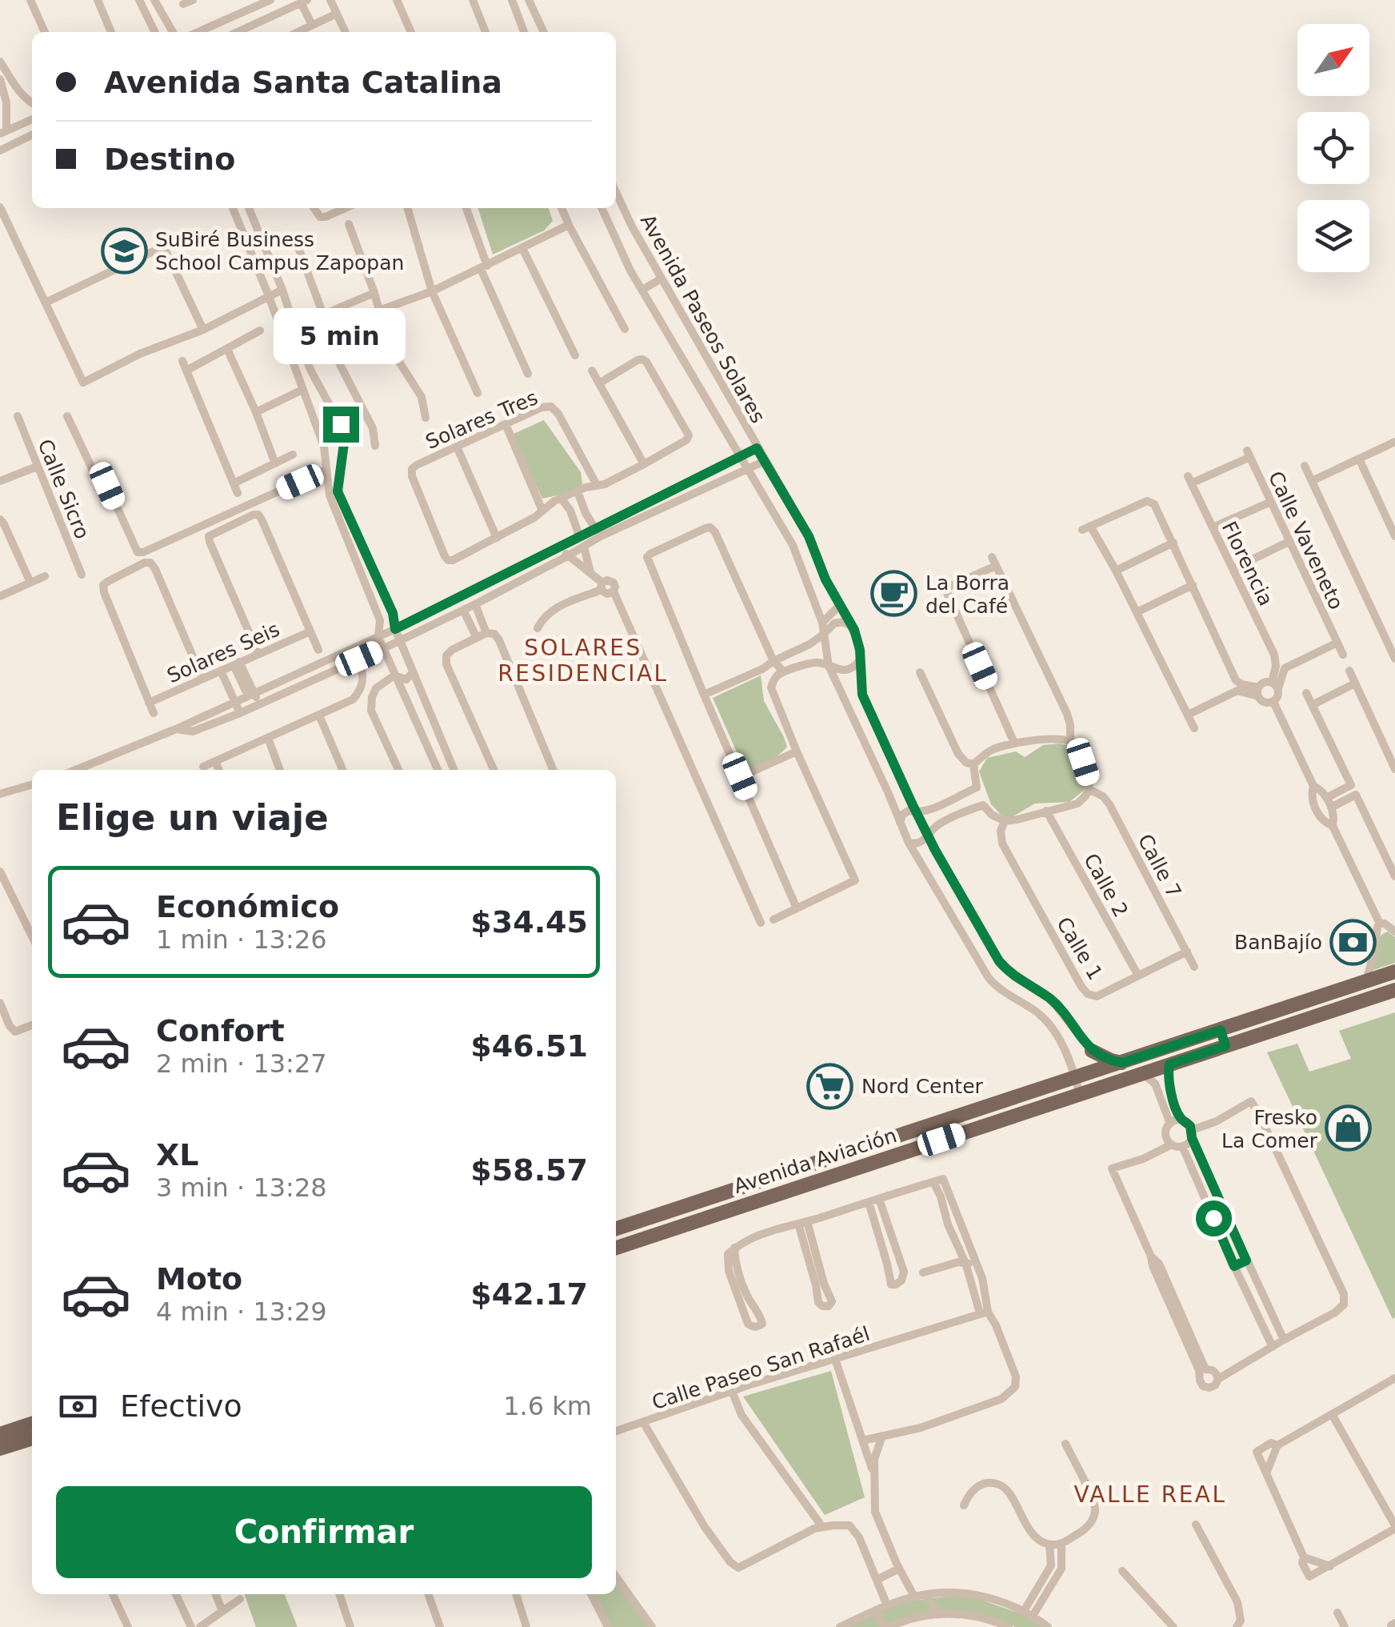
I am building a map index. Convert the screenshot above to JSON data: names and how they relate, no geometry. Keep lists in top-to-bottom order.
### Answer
{
  "streets": {
    "main road": ["Avenida Aviación"],
    "street": [
      "Avenida Paseos Solares",
      "Solares Tres",
      "Calle Sicro",
      "Calle Vaveneto",
      "Florencia",
      "Solares Seis",
      "Calle 7",
      "Calle 2",
      "Calle 1",
      "Calle Paseo San Rafaél"
    ]
  },
  "crossings": [
    ["Avenida Paseos Solares", "Avenida Aviación"],
    ["Calle Vaveneto", "Florencia"],
    ["Calle 7", "Calle 1"],
    ["Calle 2", "Calle 1"]
  ],
  "districts": ["SOLARES RESIDENCIAL", "VALLE REAL"],
  "places": {
    "school or university": ["SuBiré Business School Campus Zapopan"],
    "cafe": ["La Borra del Café"],
    "bank": ["BanBajío"],
    "supermarket": ["Nord Center"],
    "shop": ["Fresko La Comer"]
  },
  "north": "top right",
  "page": {
    "banner": ["Avenida Santa Catalina", "Destino"],
    "bubble": "5 min",
    "heading": "Elige un viaje",
    "list": [
      {
        "name": "Económico",
        "note": "1 min · 13:26",
        "value": "$34.45"
      },
      {
        "name": "Confort",
        "note": "2 min · 13:27",
        "value": "$46.51"
      },
      {
        "name": "XL",
        "note": "3 min · 13:28",
        "value": "$58.57"
      },
      {
        "name": "Moto",
        "note": "4 min · 13:29",
        "value": "$42.17"
      }
    ],
    "pay": ["Efectivo", "1.6 km"],
    "buttons": "Confirmar"
  }
}
